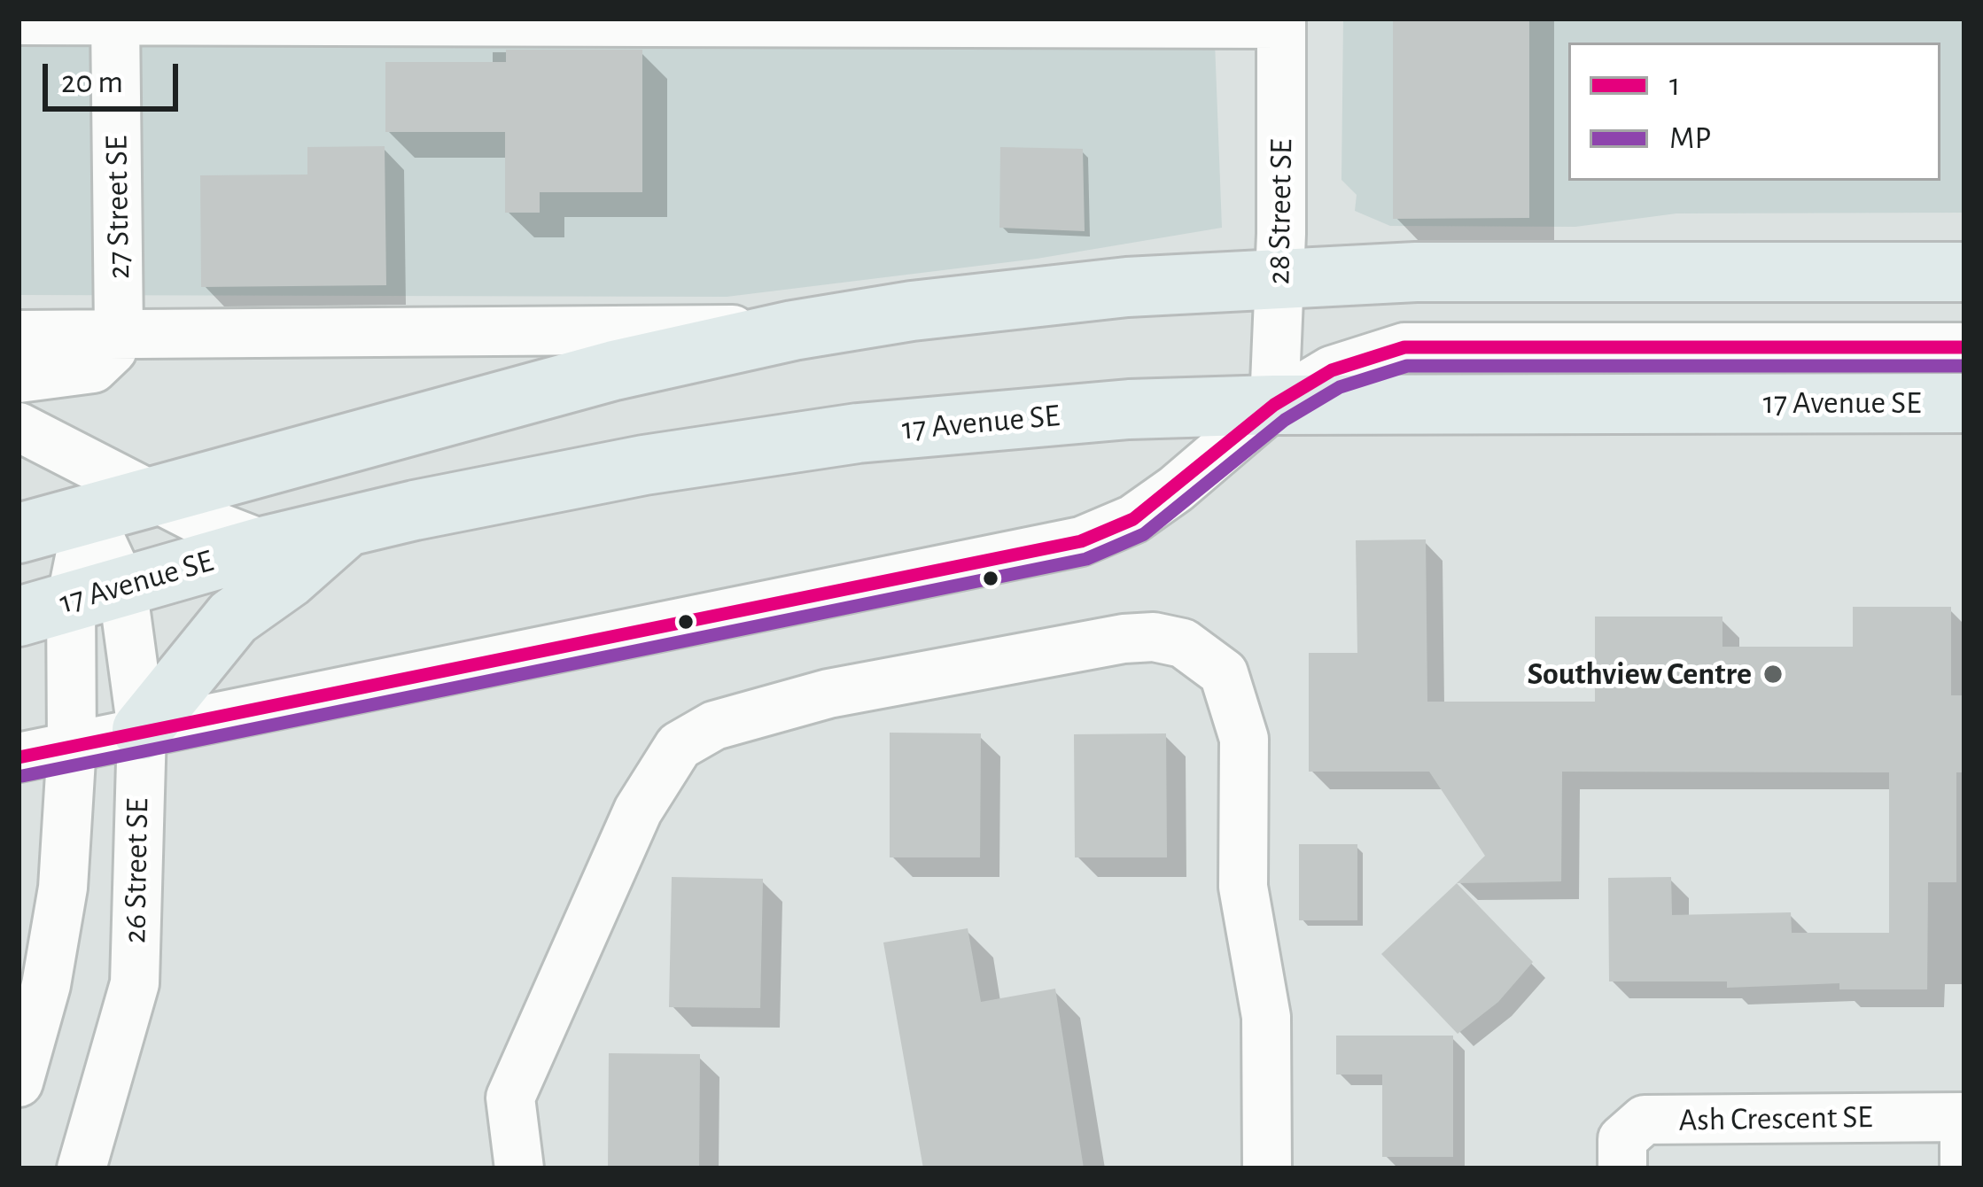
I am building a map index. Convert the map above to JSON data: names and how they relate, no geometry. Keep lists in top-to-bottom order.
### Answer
{
  "streets": {
    "main road": ["17 Avenue SE"],
    "street": [
      "27 Street SE",
      "28 Street SE",
      "26 Street SE",
      "Ash Crescent SE"
    ]
  },
  "crossings": [
    ["28 Street SE", "17 Avenue SE"],
    ["17 Avenue SE", "26 Street SE"]
  ],
  "places": ["Southview Centre"],
  "lines": ["transit line 1", "transit line MP"],
  "legend": ["1", "MP"],
  "scale_bar": "20 m"
}
